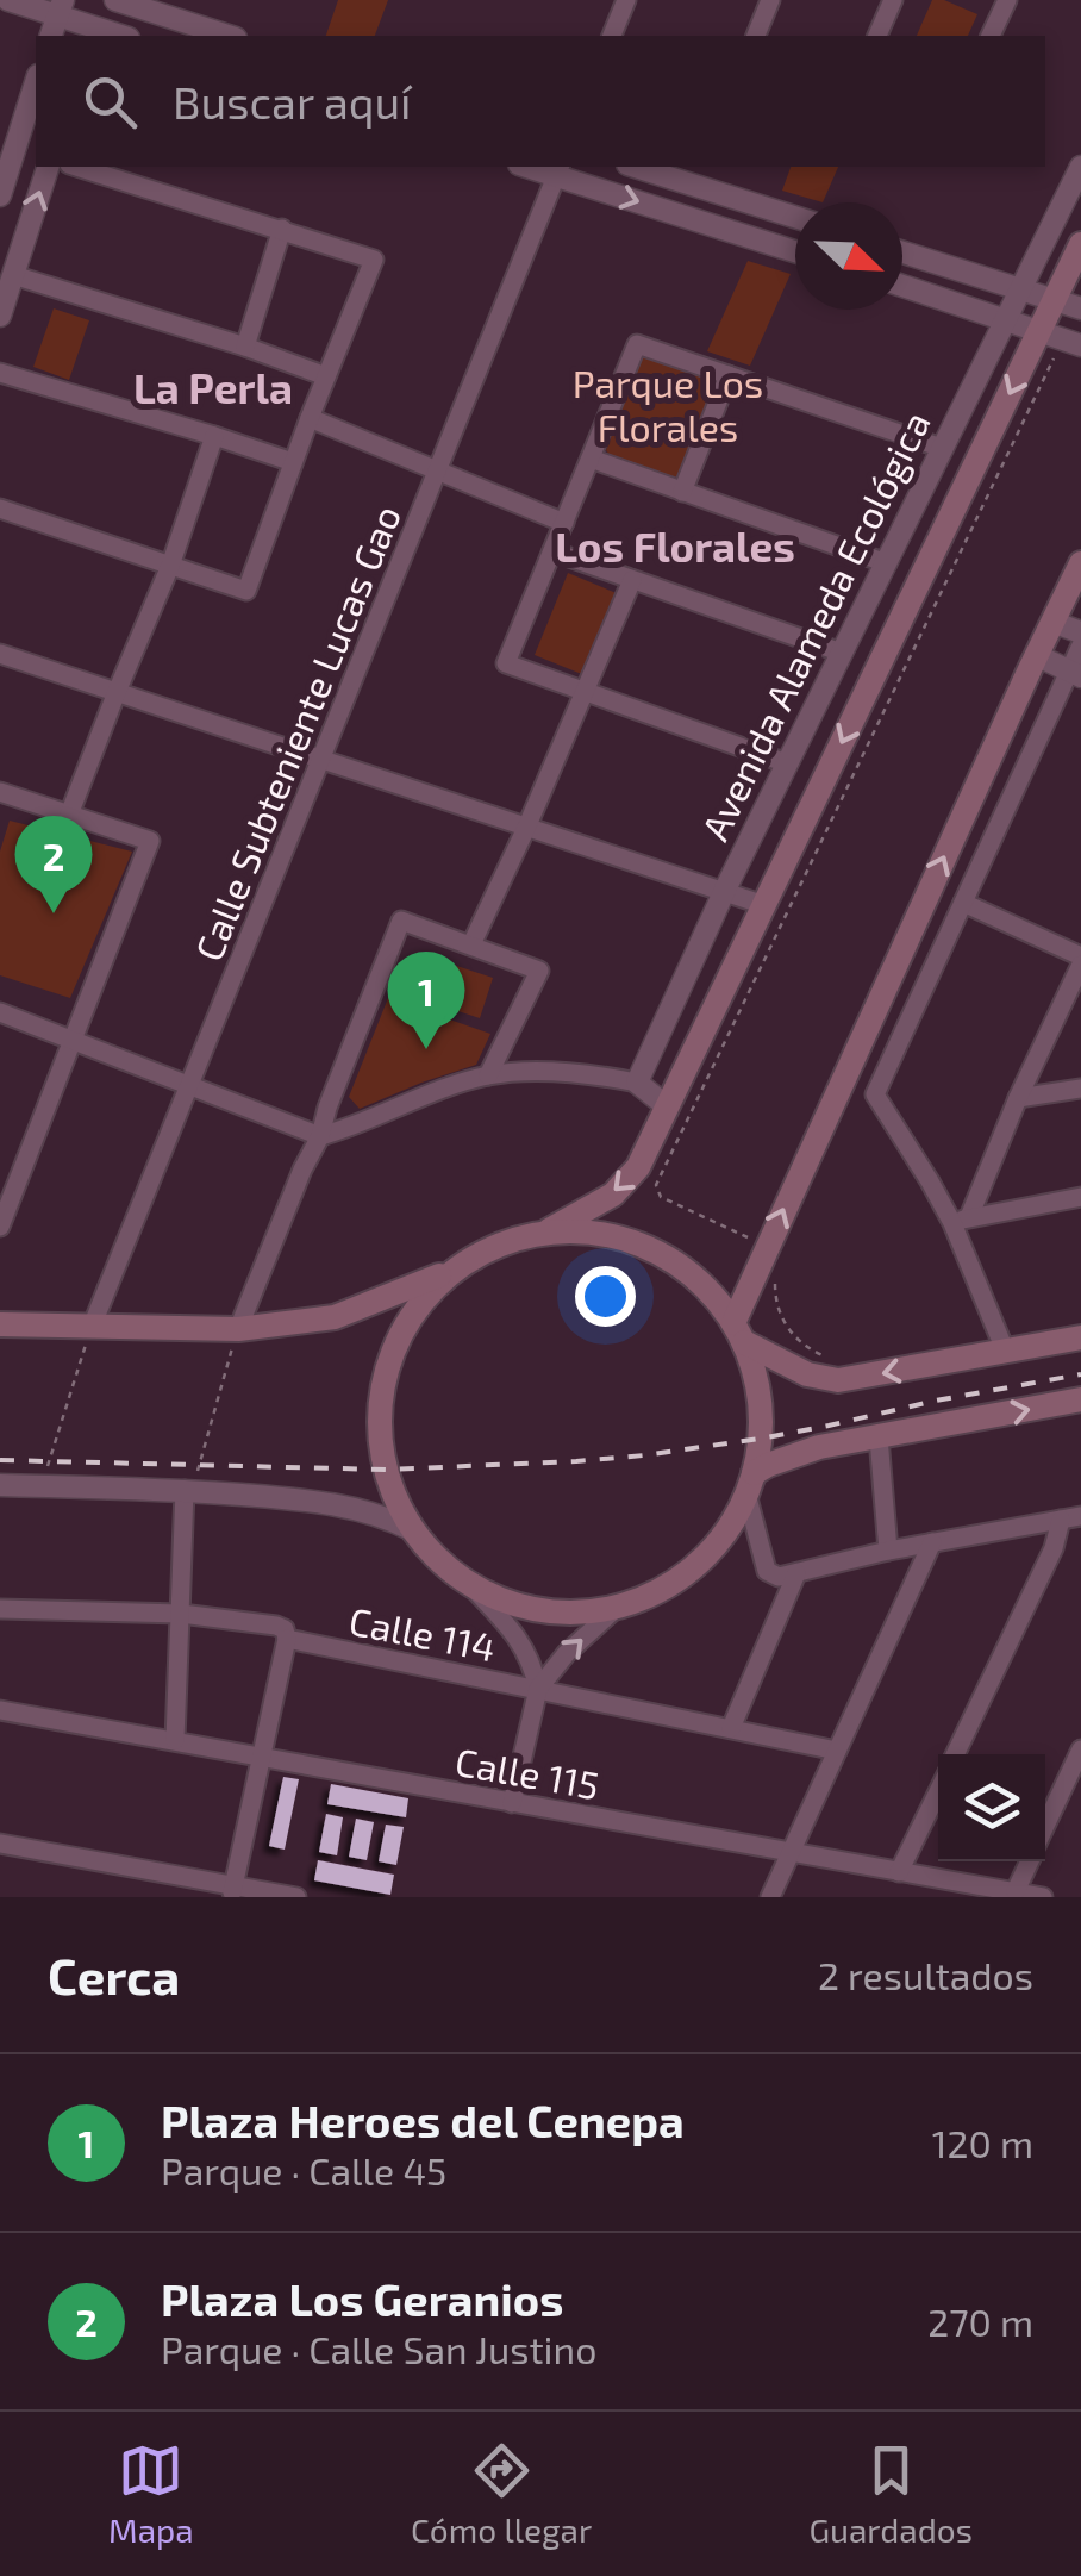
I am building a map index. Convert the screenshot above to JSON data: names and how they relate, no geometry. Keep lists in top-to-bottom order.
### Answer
{
  "streets": {
    "main road": ["Avenida Alameda Ecológica"],
    "street": ["Calle Subteniente Lucas Gao", "Calle 114", "Calle 115"]
  },
  "districts": ["La Perla", "Los Florales"],
  "parks": ["Parque Los Florales"],
  "north": "bottom right",
  "page": {
    "search": "Buscar aquí",
    "pins": ["2", "1"],
    "heading": ["Cerca", "2 resultados"],
    "list": [
      {
        "mark": "1",
        "name": "Plaza Heroes del Cenepa",
        "note": "Parque · Calle 45",
        "value": "120 m"
      },
      {
        "mark": "2",
        "name": "Plaza Los Geranios",
        "note": "Parque · Calle San Justino",
        "value": "270 m"
      }
    ],
    "nav": ["Mapa", "Cómo llegar", "Guardados"]
  }
}
